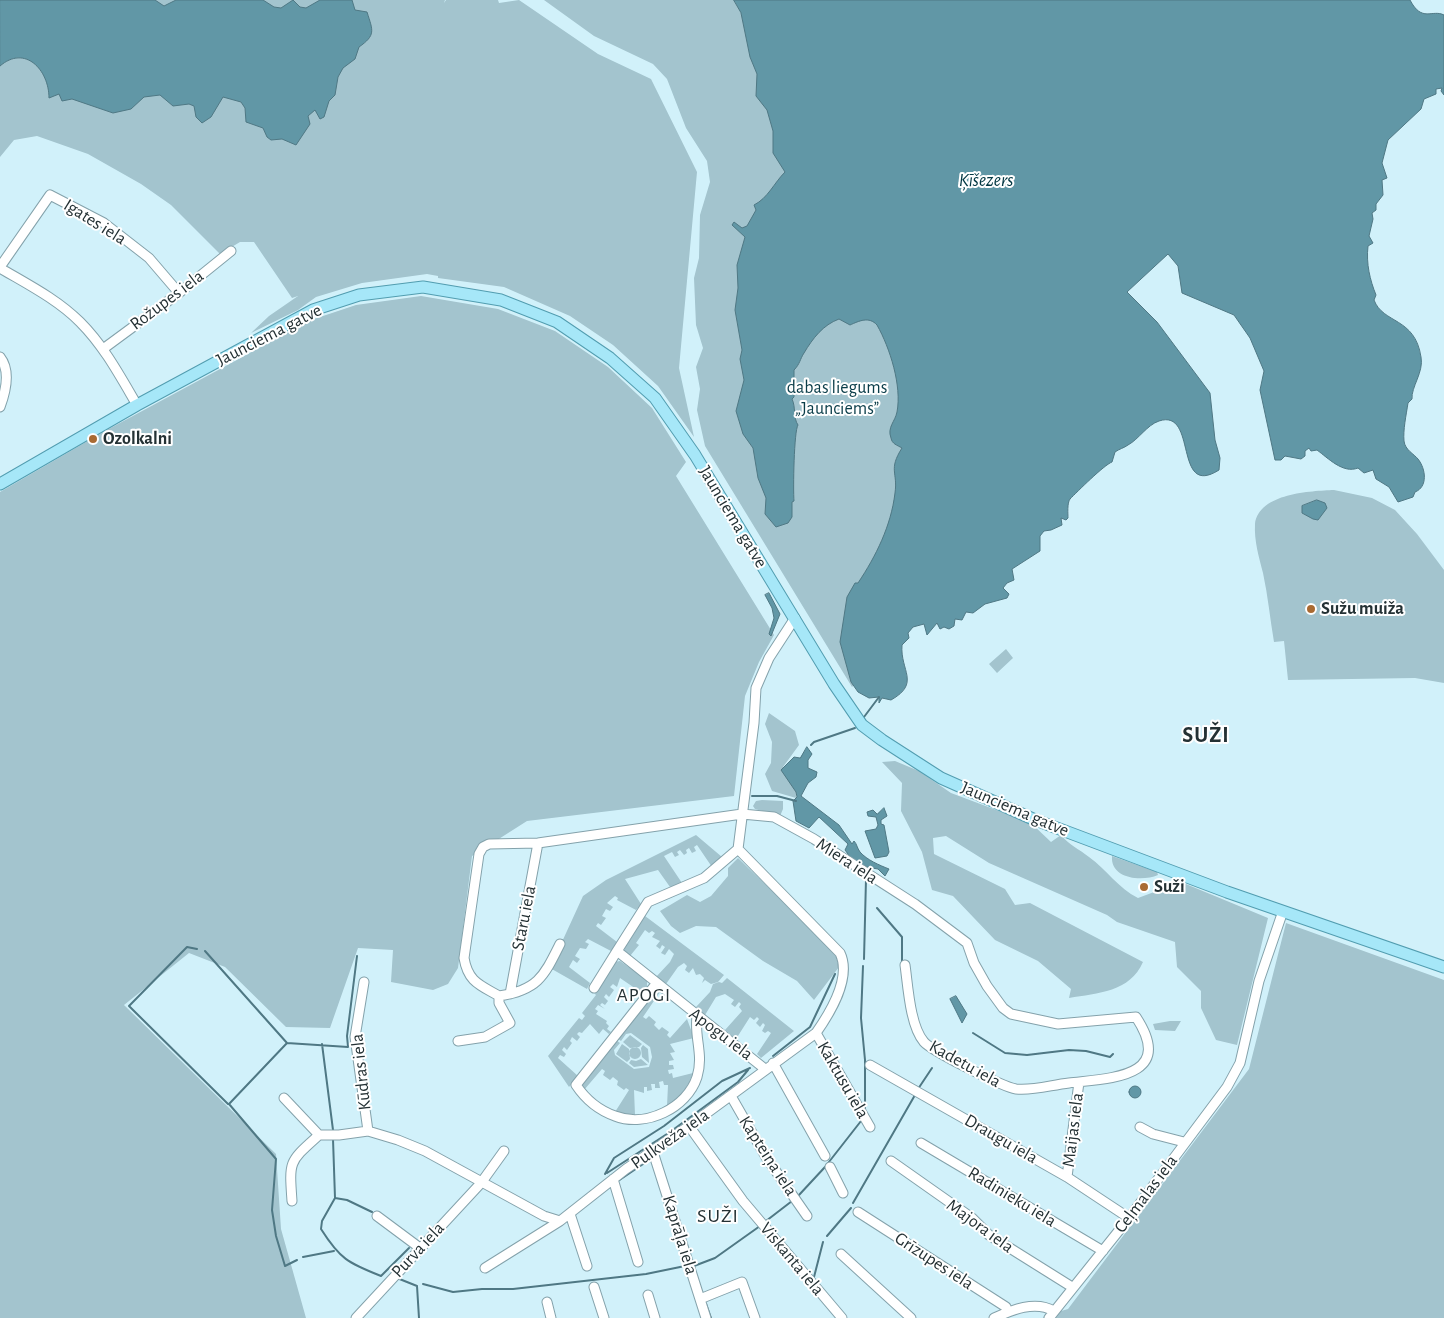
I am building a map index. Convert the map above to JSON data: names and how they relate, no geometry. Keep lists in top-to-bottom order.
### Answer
{
  "streets": {
    "main road": ["Jaunciema gatve"],
    "street": [
      "Igates iela",
      "Rožupes iela",
      "Miera iela",
      "Staru iela",
      "Apogu iela",
      "Kadetu iela",
      "Kūdras iela",
      "Kaktusu iela",
      "Maijas iela",
      "Pulkveža iela",
      "Draugu iela",
      "Kapteiņa iela",
      "Ceļmalas iela",
      "Radinieku iela",
      "Majora iela",
      "Kaprāļa iela",
      "Purva iela",
      "Viskanta iela",
      "Grīzupes iela"
    ]
  },
  "crossings": [
    ["Igates iela", "Rožupes iela"],
    ["Jaunciema gatve", "Ceļmalas iela"],
    ["Miera iela", "Staru iela"],
    ["Miera iela", "Kadetu iela"],
    ["Apogu iela", "Pulkveža iela"],
    ["Kadetu iela", "Maijas iela"],
    ["Kaktusu iela", "Pulkveža iela"],
    ["Maijas iela", "Draugu iela"],
    ["Pulkveža iela", "Kapteiņa iela"],
    ["Pulkveža iela", "Kaprāļa iela"],
    ["Pulkveža iela", "Viskanta iela"],
    ["Draugu iela", "Ceļmalas iela"],
    ["Ceļmalas iela", "Radinieku iela"],
    ["Ceļmalas iela", "Majora iela"]
  ],
  "districts": ["SUŽI", "APOGI", "SUŽI"],
  "water": ["Ķīšezers"],
  "parks": ["dabas liegums „Jaunciems”"],
  "places": ["Ozolkalni", "Sužu muiža", "Suži"]
}
